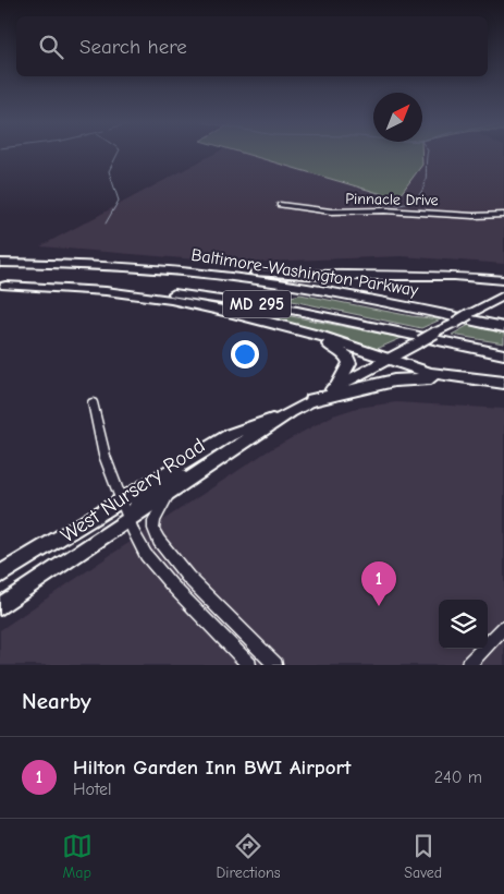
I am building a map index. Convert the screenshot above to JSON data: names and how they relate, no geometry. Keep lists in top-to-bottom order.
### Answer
{
  "streets": {
    "highway": ["Baltimore-Washington Parkway", "MD 295"],
    "main road": ["West Nursery Road"],
    "street": ["Pinnacle Drive"]
  },
  "north": "top right",
  "page": {
    "search": "Search here",
    "pins": "1",
    "heading": "Nearby",
    "list": [
      {
        "mark": "1",
        "name": "Hilton Garden Inn BWI Airport",
        "note": "Hotel",
        "value": "240 m"
      }
    ],
    "nav": ["Map", "Directions", "Saved"]
  }
}
